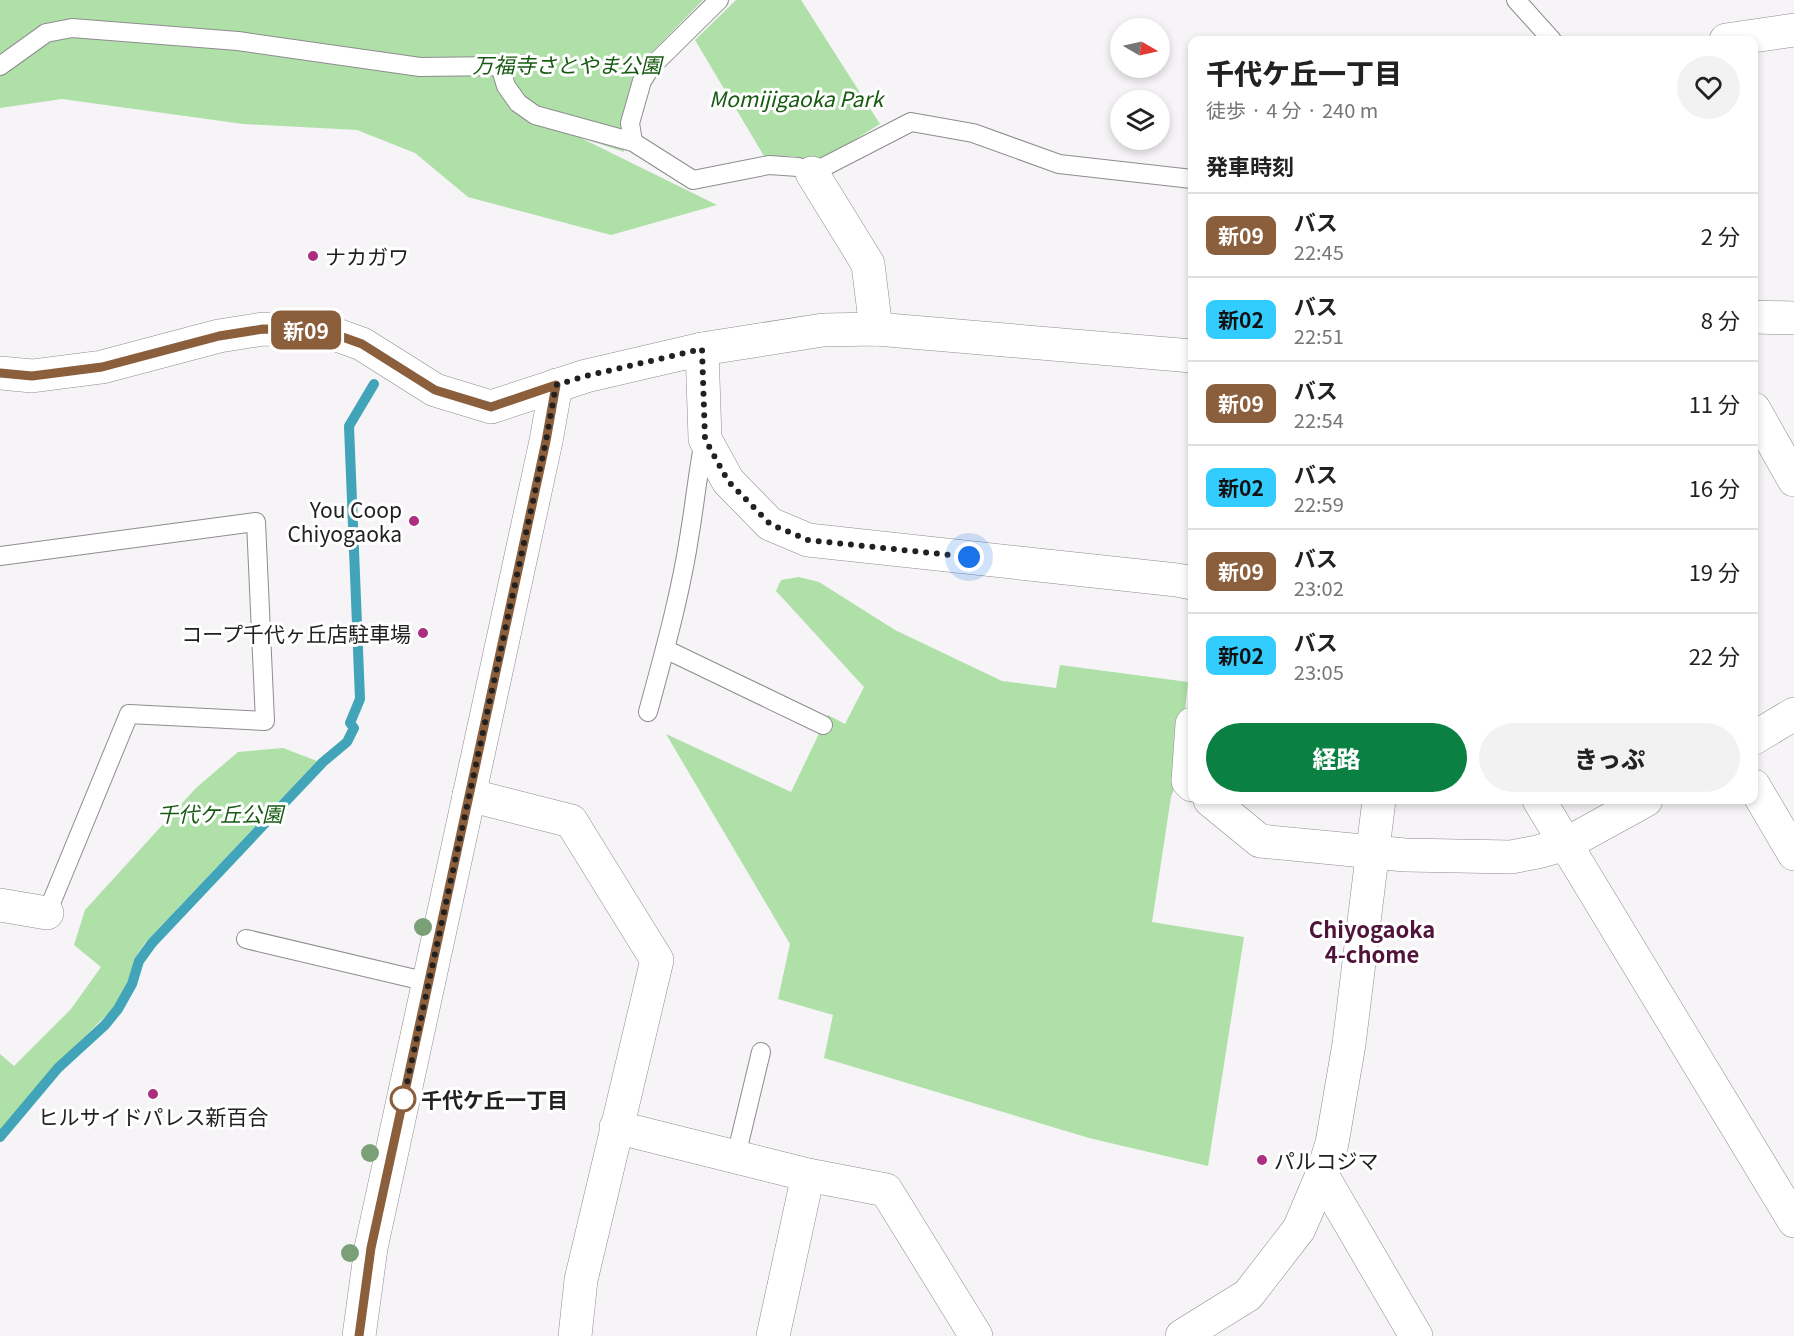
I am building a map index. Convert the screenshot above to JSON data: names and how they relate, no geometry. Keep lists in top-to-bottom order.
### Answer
{
  "districts": ["Chiyogaoka 4-chome"],
  "parks": ["万福寺さとやま公園", "Momijigaoka Park", "千代ケ丘公園"],
  "places": [
    "ナカガワ",
    "You Coop Chiyogaoka",
    "コープ千代ヶ丘店駐車場",
    "ヒルサイドパレス新百合",
    "千代ケ丘一丁目",
    "パルコジマ"
  ],
  "lines": ["bus line 新09"],
  "north": "right",
  "page": {
    "on_map": "新09",
    "heading": [
      ["千代ケ丘一丁目", "徒歩 · 4 分 · 240 m"],
      "発車時刻"
    ],
    "list": [
      {
        "mark": "新09",
        "name": "バス",
        "note": "22:45",
        "value": "2 分"
      },
      {
        "mark": "新02",
        "name": "バス",
        "note": "22:51",
        "value": "8 分"
      },
      {
        "mark": "新09",
        "name": "バス",
        "note": "22:54",
        "value": "11 分"
      },
      {
        "mark": "新02",
        "name": "バス",
        "note": "22:59",
        "value": "16 分"
      },
      {
        "mark": "新09",
        "name": "バス",
        "note": "23:02",
        "value": "19 分"
      },
      {
        "mark": "新02",
        "name": "バス",
        "note": "23:05",
        "value": "22 分"
      }
    ],
    "buttons": ["経路", "きっぷ"]
  }
}
